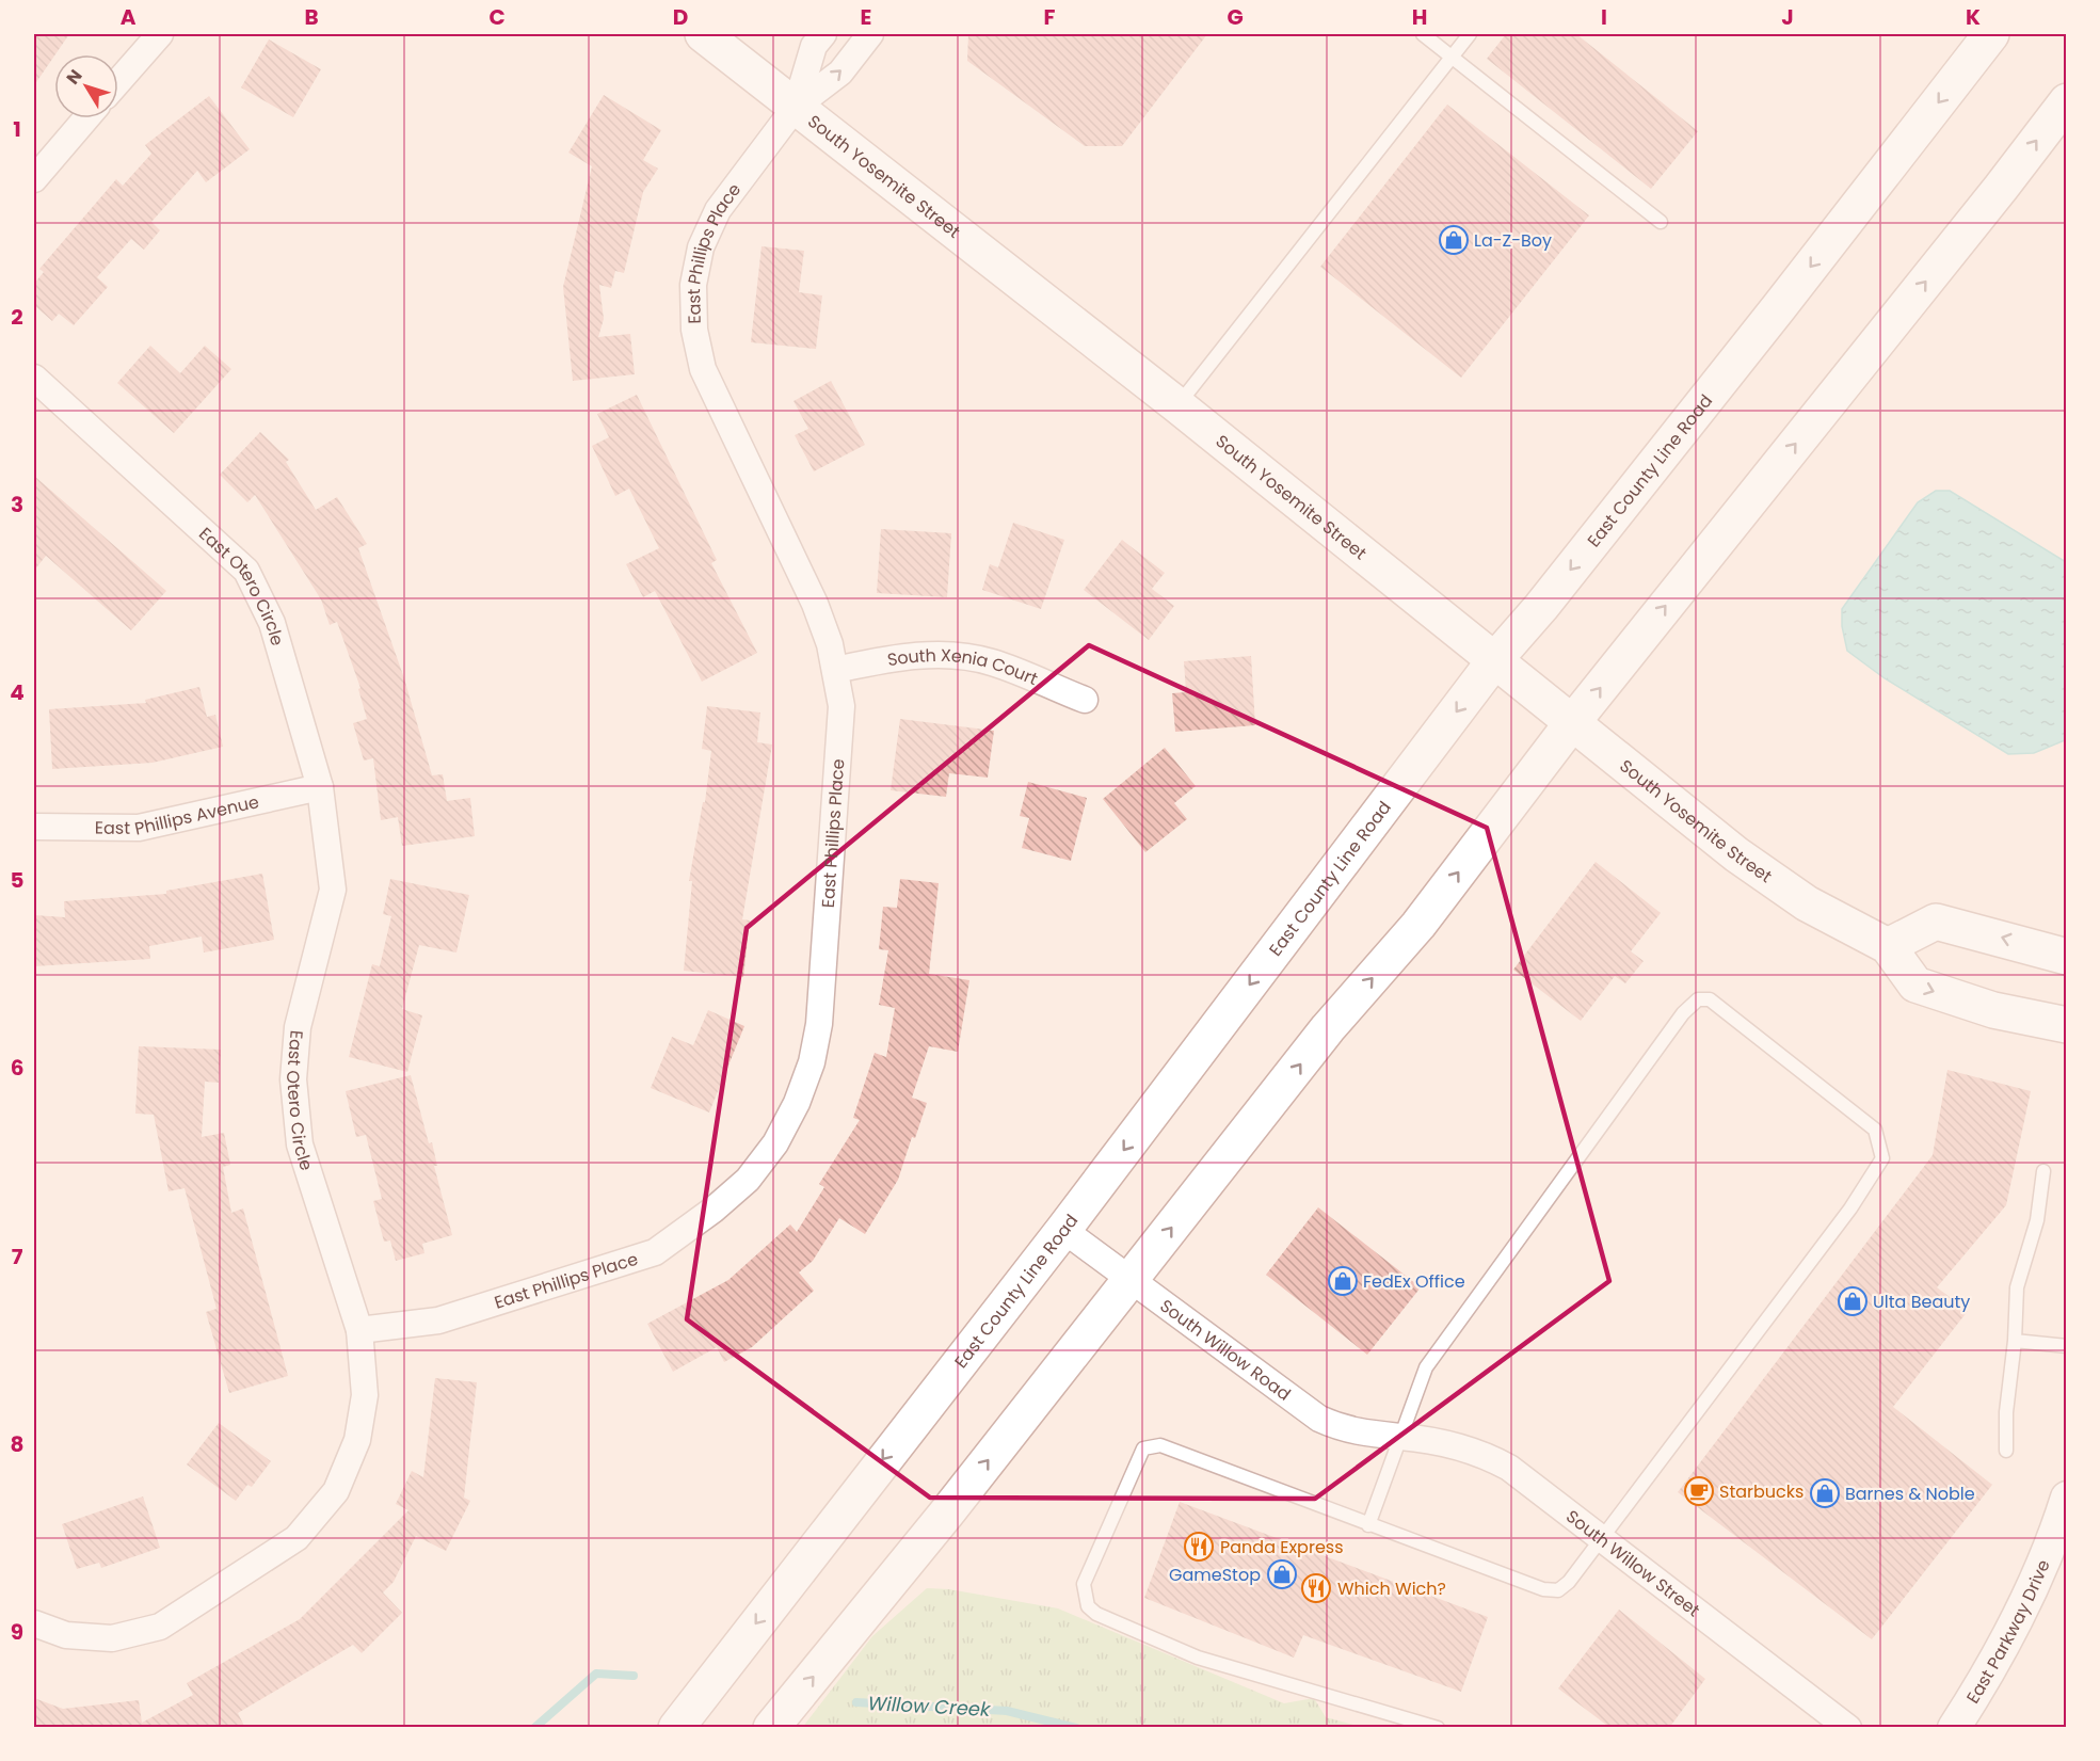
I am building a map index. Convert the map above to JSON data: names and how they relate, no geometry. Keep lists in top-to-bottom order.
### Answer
{
  "streets": {
    "main road": ["South Yosemite Street", "East County Line Road"],
    "street": [
      "East Phillips Place",
      "East Otero Circle",
      "South Xenia Court",
      "East Phillips Avenue",
      "South Willow Road",
      "South Willow Street",
      "East Parkway Drive"
    ]
  },
  "crossings": [
    ["South Yosemite Street", "East Phillips Place"],
    ["South Yosemite Street", "East County Line Road"],
    ["East Phillips Place", "East Otero Circle"],
    ["East Phillips Place", "South Xenia Court"],
    ["East County Line Road", "South Willow Road"],
    ["East Otero Circle", "East Phillips Avenue"],
    ["South Willow Road", "South Willow Street"]
  ],
  "water": ["Willow Creek"],
  "places": {
    "shop": [
      "La-Z-Boy",
      "FedEx Office",
      "Ulta Beauty",
      "Barnes & Noble",
      "GameStop"
    ],
    "cafe": ["Starbucks"],
    "restaurant": ["Panda Express", "Which Wich?"]
  },
  "north": "top left",
  "grid": {
    "columns": [
      "A",
      "B",
      "C",
      "D",
      "E",
      "F",
      "G",
      "H",
      "I",
      "J",
      "K"
    ],
    "rows": [
      "1",
      "2",
      "3",
      "4",
      "5",
      "6",
      "7",
      "8",
      "9"
    ]
  }
}
